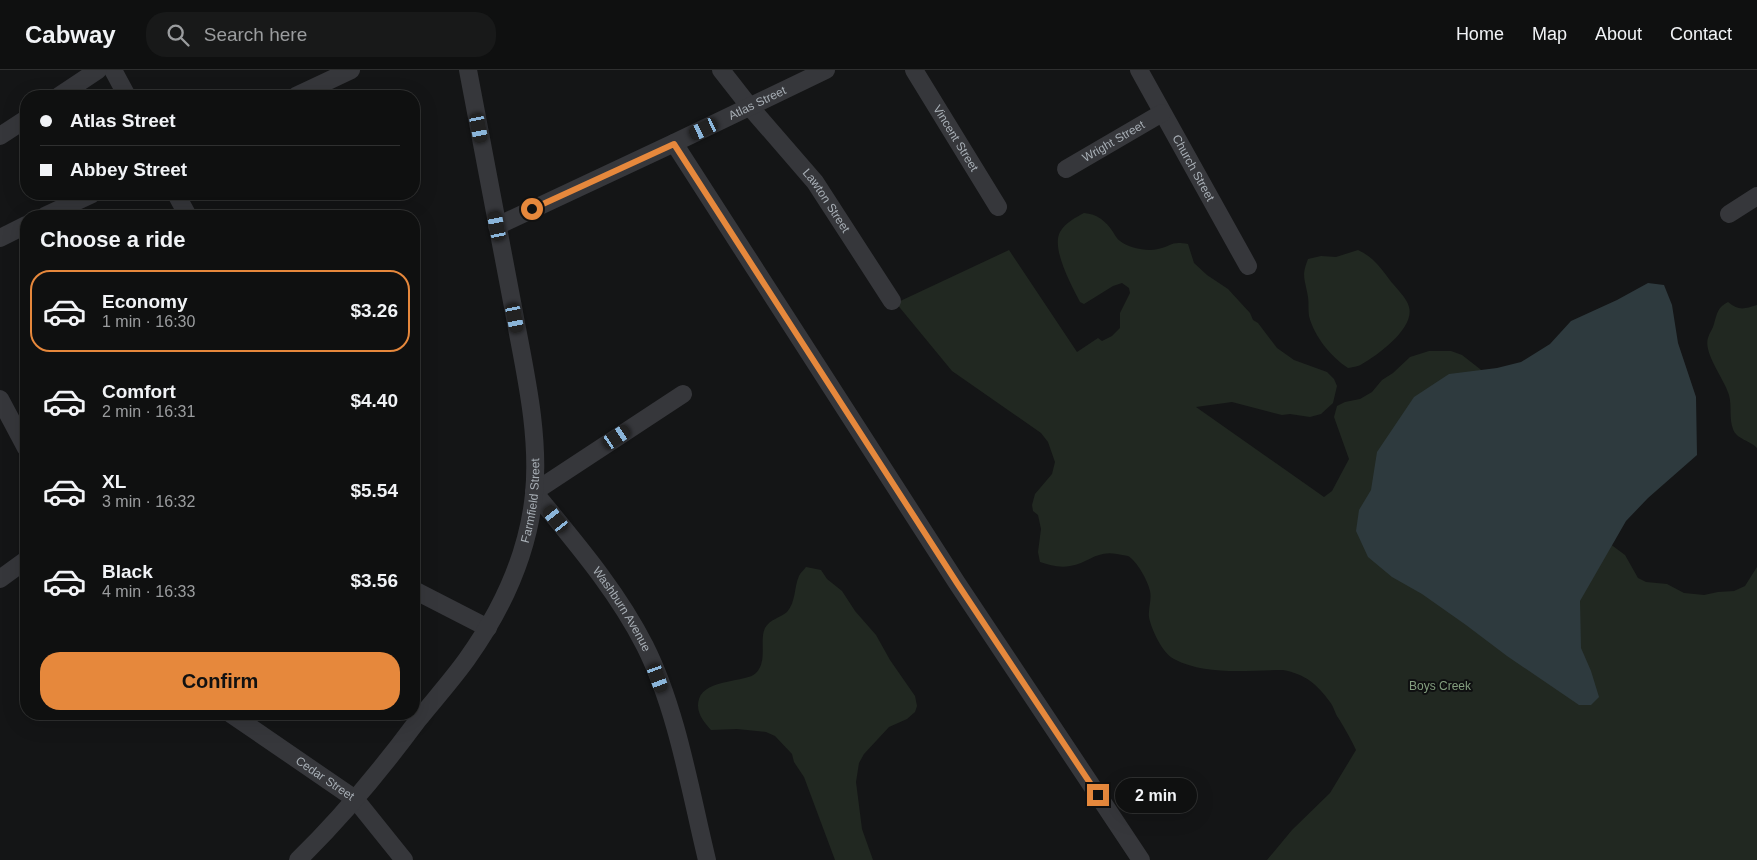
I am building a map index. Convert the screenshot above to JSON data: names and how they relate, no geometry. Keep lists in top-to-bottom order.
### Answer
{
  "streets": {
    "street": [
      "Atlas Street",
      "Vincent Street",
      "Wright Street",
      "Church Street",
      "Lawton Street",
      "Farmfield Street",
      "Washburn Avenue",
      "Cedar Street"
    ]
  },
  "crossings": [
    ["Atlas Street", "Lawton Street"],
    ["Atlas Street", "Farmfield Street"],
    ["Wright Street", "Church Street"],
    ["Farmfield Street", "Washburn Avenue"],
    ["Farmfield Street", "Cedar Street"]
  ],
  "parks": ["Boys Creek"],
  "page": {
    "header": "Cabway",
    "search": "Search here",
    "nav": [
      "Home",
      "Map",
      "About",
      "Contact"
    ],
    "banner": ["Atlas Street", "Abbey Street"],
    "heading": "Choose a ride",
    "list": [
      {
        "name": "Economy",
        "note": "1 min · 16:30",
        "value": "$3.26"
      },
      {
        "name": "Comfort",
        "note": "2 min · 16:31",
        "value": "$4.40"
      },
      {
        "name": "XL",
        "note": "3 min · 16:32",
        "value": "$5.54"
      },
      {
        "name": "Black",
        "note": "4 min · 16:33",
        "value": "$3.56"
      }
    ],
    "buttons": "Confirm",
    "bubble": "2 min"
  }
}
